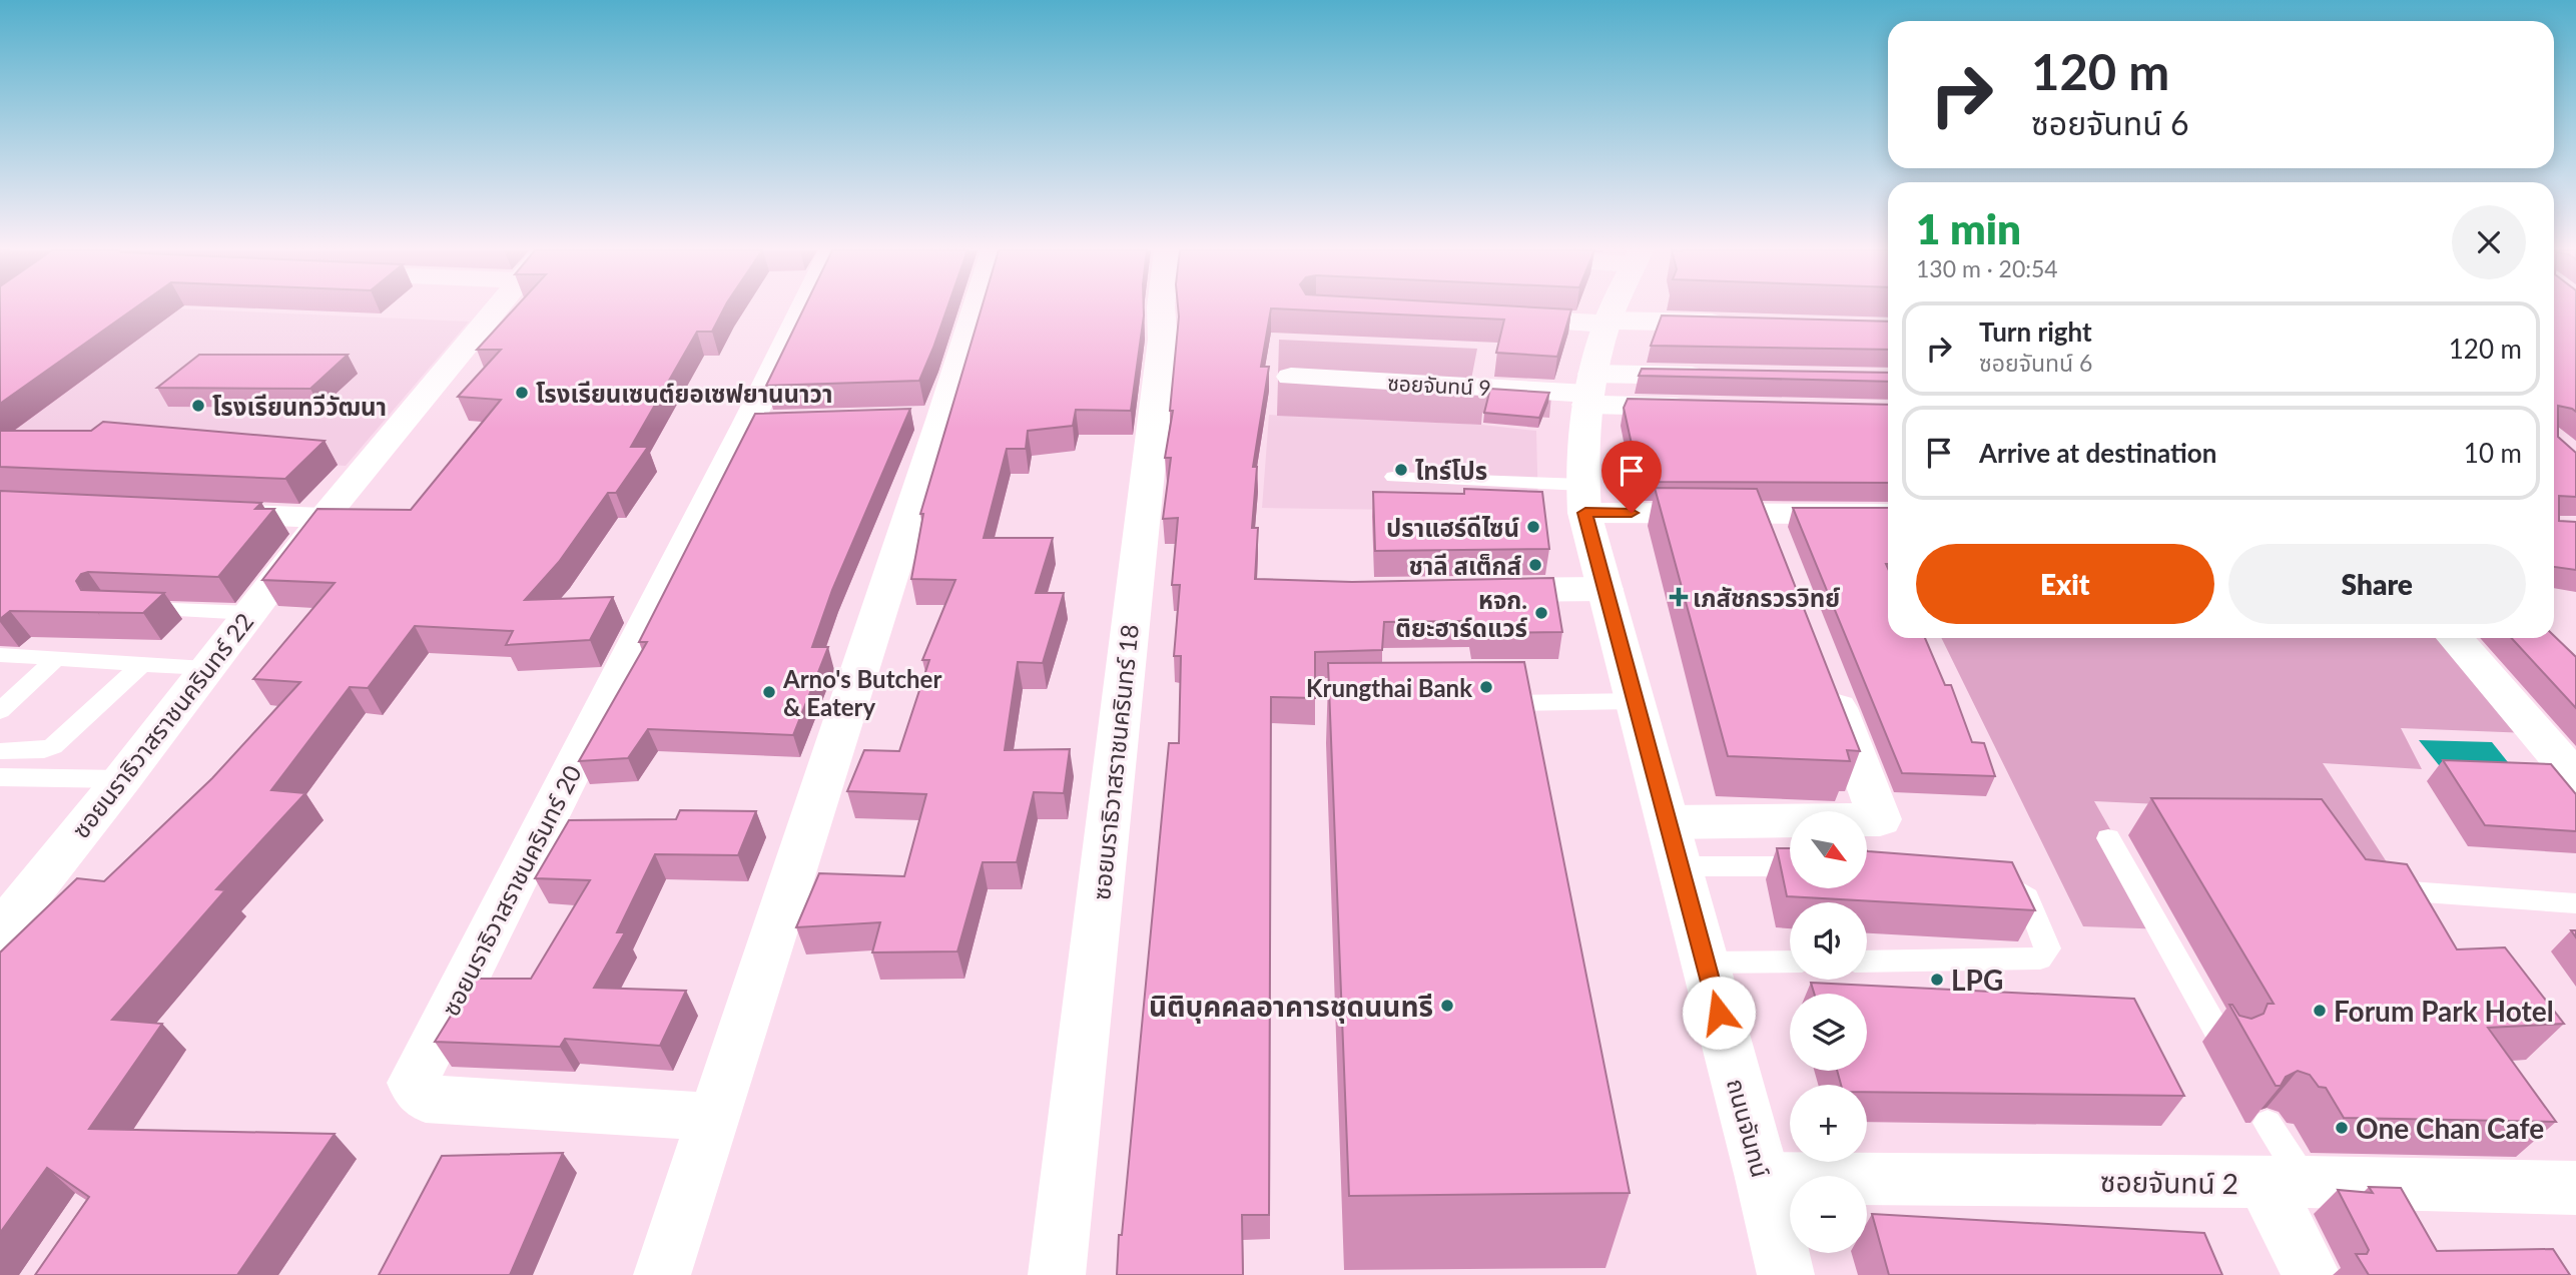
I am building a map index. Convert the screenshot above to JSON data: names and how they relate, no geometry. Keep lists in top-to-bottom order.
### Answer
{
  "streets": {
    "street": [
      "ซอยจันทน์ 9",
      "ซอยนราธิวาสราชนครินทร์ 22",
      "ซอยนราธิวาสราชนครินทร์ 18",
      "ซอยนราธิวาสราชนครินทร์ 20",
      "ถนนจันทน์",
      "ซอยจันทน์ 2"
    ]
  },
  "crossings": [
    ["ซอยจันทน์ 9", "ถนนจันทน์"],
    ["ถนนจันทน์", "ซอยจันทน์ 2"]
  ],
  "places": {
    "other": [
      "โรงเรียนเซนต์ยอเซฟยานนาวา",
      "โรงเรียนทวีวัฒนา",
      "ไทร์โปร",
      "ปราแฮร์ดีไซน์",
      "ชาลี สเต็กส์",
      "หจก. ติยะฮาร์ดแวร์",
      "Krungthai Bank",
      "Arno's Butcher & Eatery",
      "LPG",
      "นิติบุคคลอาคารชุดนนทรี",
      "Forum Park Hotel",
      "One Chan Cafe"
    ],
    "health": ["เภสัชกรวรวิทย์"]
  },
  "north": "bottom right",
  "page": {
    "turn": ["120 m", "ซอยจันทน์ 6"],
    "heading": ["1 min", "130 m · 20:54"],
    "list": [
      {
        "name": "Turn right",
        "note": "ซอยจันทน์ 6",
        "value": "120 m"
      },
      {
        "name": "Arrive at destination",
        "value": "10 m"
      }
    ],
    "buttons": ["Exit", "Share"],
    "map_buttons": ["+", "−"]
  }
}
